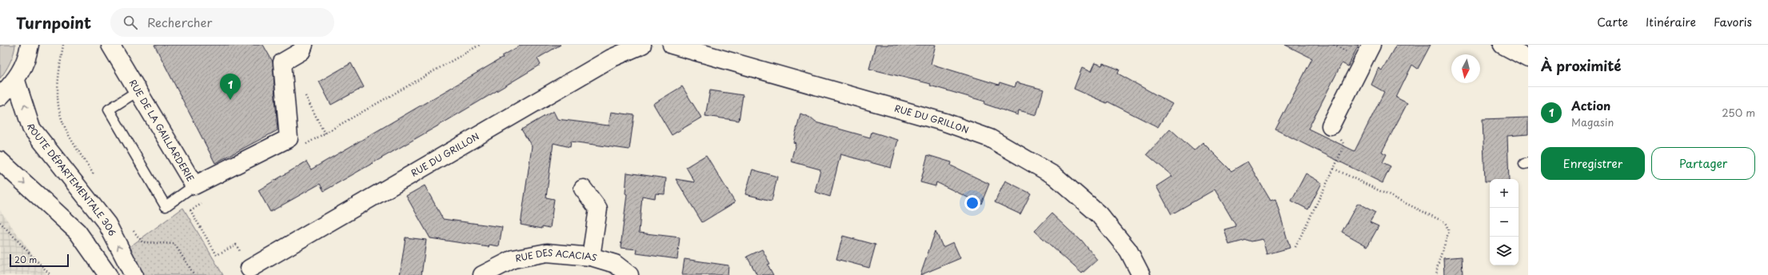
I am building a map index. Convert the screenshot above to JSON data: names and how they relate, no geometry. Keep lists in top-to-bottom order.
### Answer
{
  "streets": {
    "street": [
      "RUE DU GRILLON",
      "RUE DE LA GAILLARDERIE",
      "ROUTE DÉPARTEMENTALE 306",
      "RUE DES ACACIAS"
    ]
  },
  "scale_bar": "20 m",
  "north": "bottom",
  "page": {
    "header": "Turnpoint",
    "search": "Rechercher",
    "nav": ["Carte", "Itinéraire", "Favoris"],
    "heading": "À proximité",
    "pins": "1",
    "list": [
      {
        "mark": "1",
        "name": "Action",
        "note": "Magasin",
        "value": "250 m"
      }
    ],
    "buttons": ["Enregistrer", "Partager"],
    "map_buttons": ["+", "−"],
    "scale": "20 m"
  }
}
